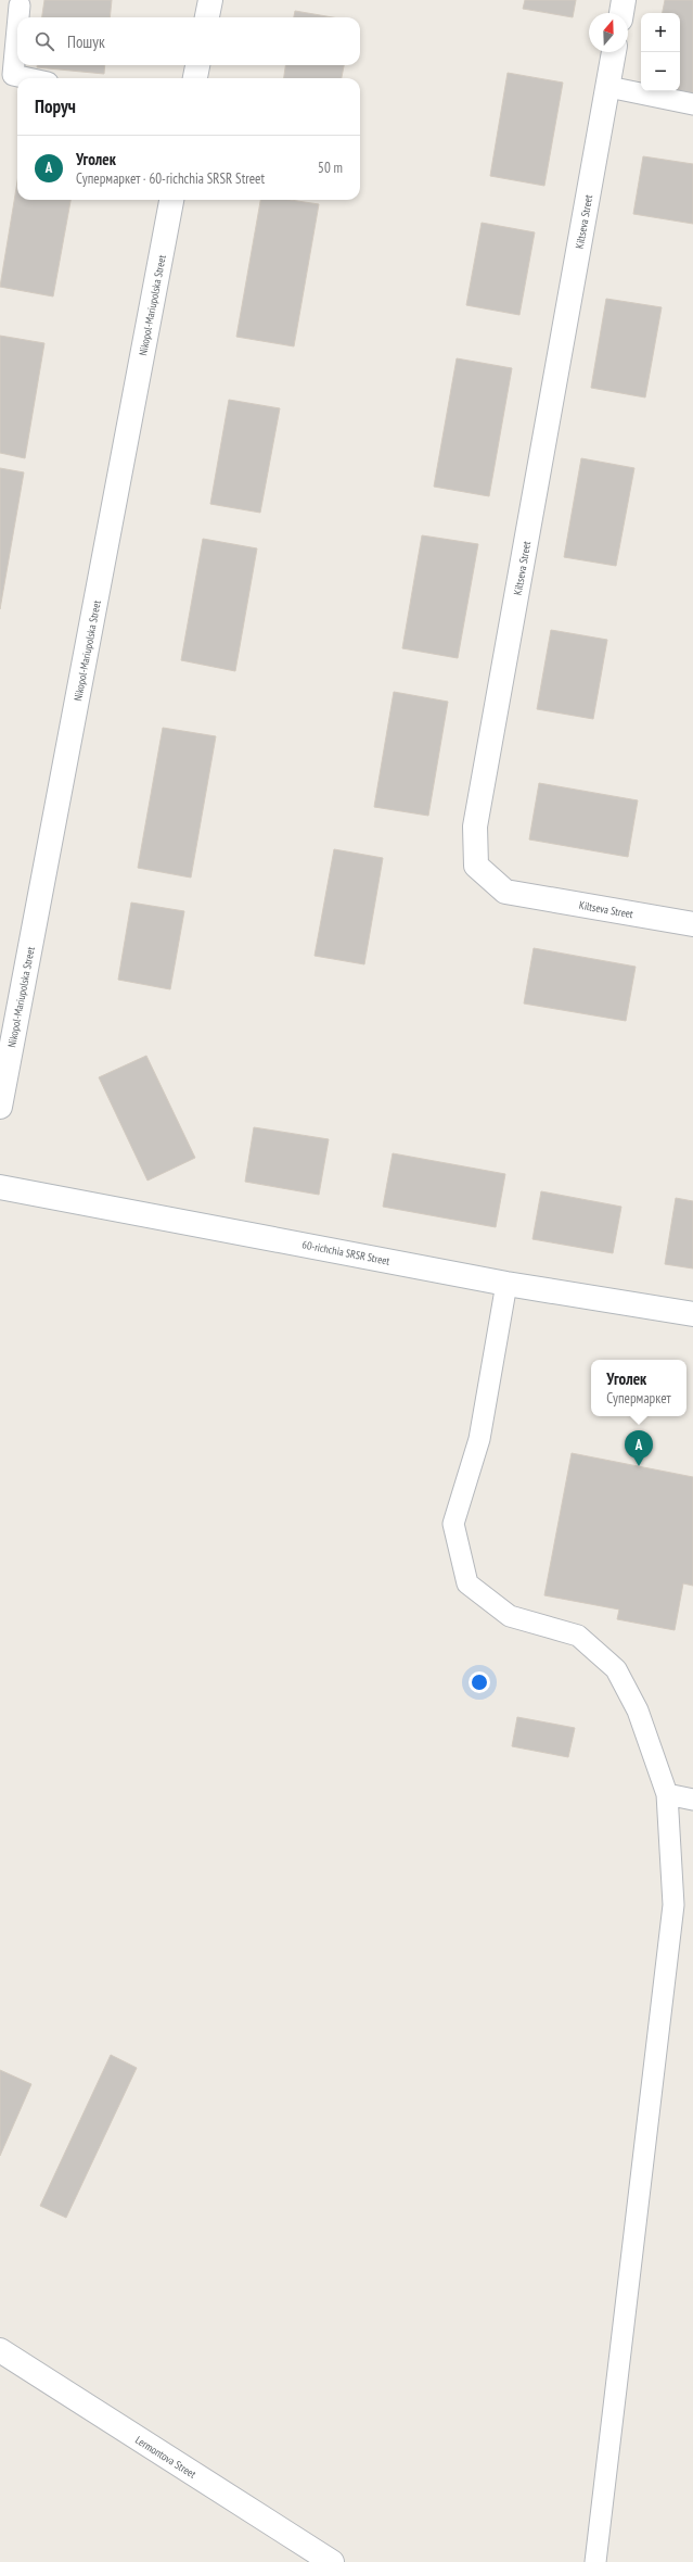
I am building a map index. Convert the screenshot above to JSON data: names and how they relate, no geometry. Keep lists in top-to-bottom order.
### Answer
{
  "streets": {
    "street": [
      "Kiltseva Street",
      "Nikopol-Mariupolska Street",
      "60-richchia SRSR Street",
      "Lermontova Street"
    ]
  },
  "north": "top",
  "page": {
    "map_buttons": ["+", "−"],
    "search": "Пошук",
    "heading": "Поруч",
    "list": [
      {
        "mark": "A",
        "name": "Уголек",
        "note": "Супермаркет · 60-richchia SRSR Street",
        "value": "50 m"
      }
    ],
    "popup": ["Уголек", "Супермаркет"],
    "pins": "A"
  }
}
